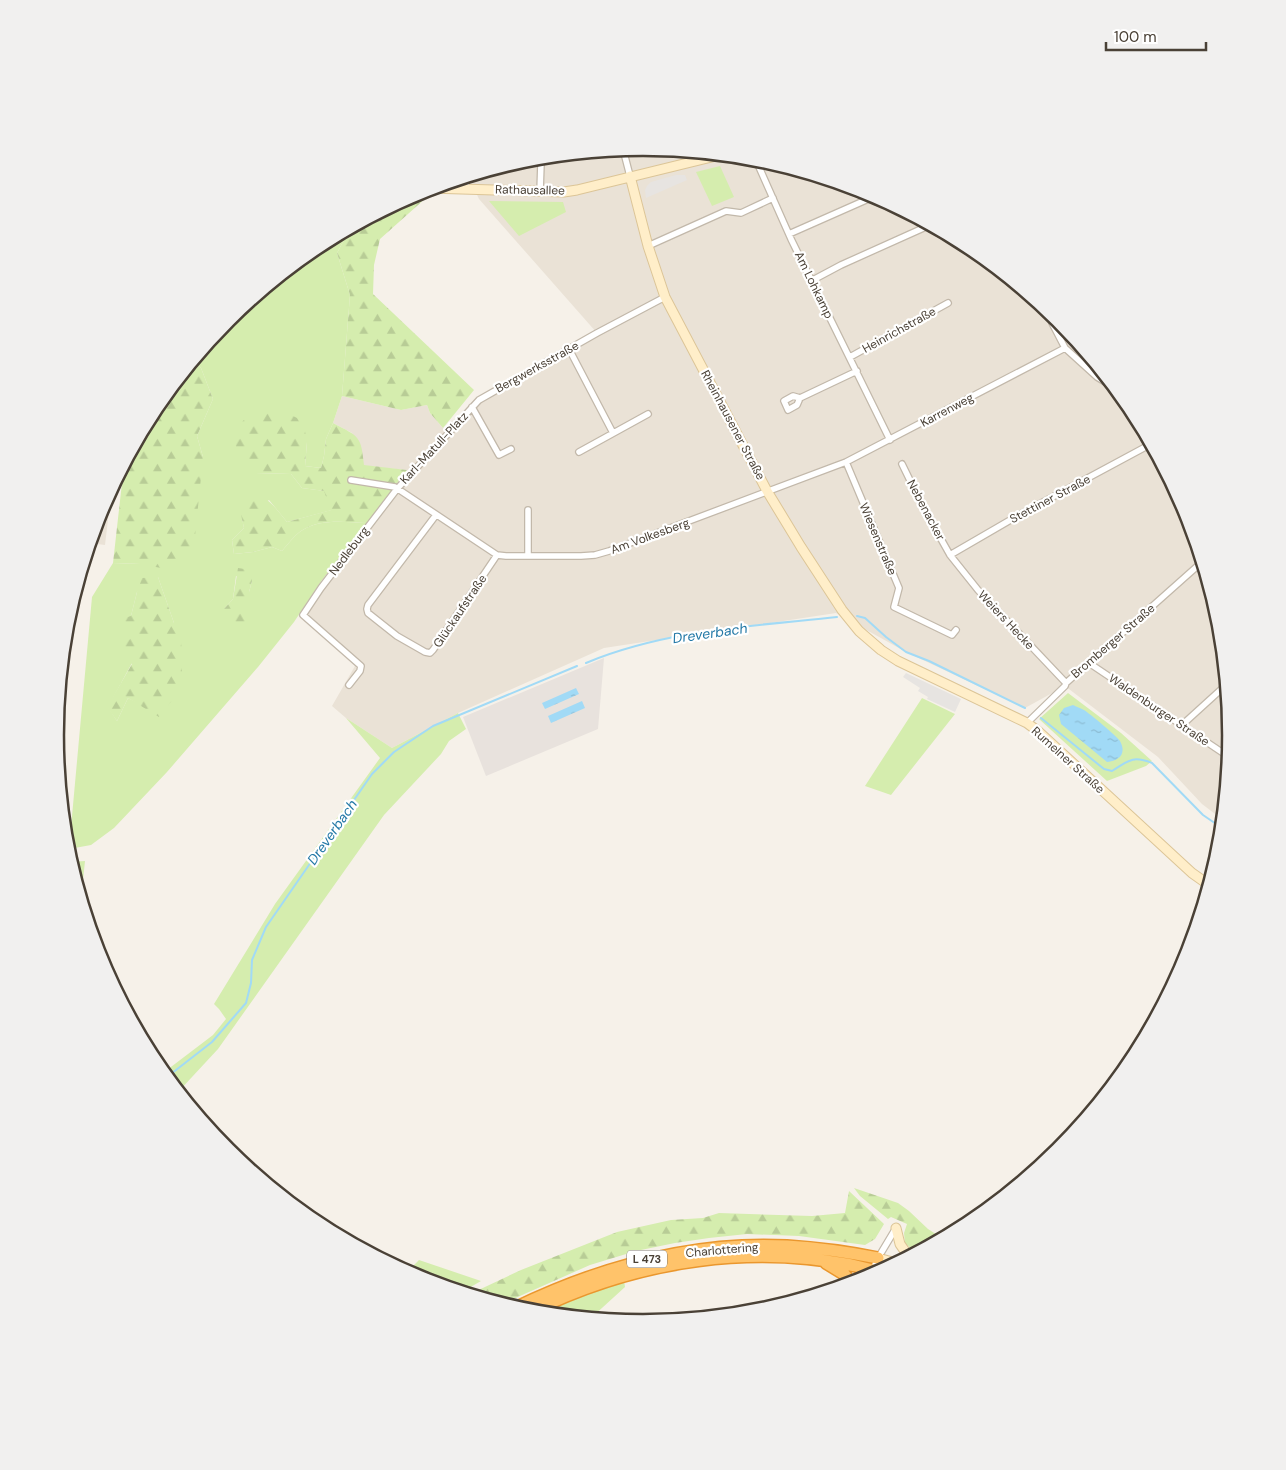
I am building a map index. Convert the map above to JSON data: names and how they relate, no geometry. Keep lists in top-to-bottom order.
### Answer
{
  "streets": {
    "highway": ["Charlottering", "L 473"],
    "street": [
      "Rathausallee",
      "Am Lohkamp",
      "Heinrichstraße",
      "Bergwerksstraße",
      "Karrenweg",
      "Rheinhausener Straße",
      "Karl-Matull-Platz",
      "Stettiner Straße",
      "Nebenacker",
      "Am Volkesberg",
      "Wiesenstraße",
      "Nedleburg",
      "Glückaufstraße",
      "Weiers Hecke",
      "Bromberger Straße",
      "Waldenburger Straße",
      "Rumelner Straße"
    ]
  },
  "crossings": [
    ["Rathausallee", "Rheinhausener Straße"],
    ["Am Lohkamp", "Heinrichstraße"],
    ["Am Lohkamp", "Karrenweg"],
    ["Bergwerksstraße", "Rheinhausener Straße"],
    ["Bergwerksstraße", "Karl-Matull-Platz"],
    ["Karrenweg", "Rheinhausener Straße"],
    ["Karrenweg", "Am Volkesberg"],
    ["Karrenweg", "Wiesenstraße"],
    ["Rheinhausener Straße", "Am Volkesberg"],
    ["Rheinhausener Straße", "Rumelner Straße"],
    ["Karl-Matull-Platz", "Nedleburg"],
    ["Stettiner Straße", "Nebenacker"],
    ["Stettiner Straße", "Weiers Hecke"],
    ["Nebenacker", "Weiers Hecke"],
    ["Am Volkesberg", "Glückaufstraße"],
    ["Weiers Hecke", "Bromberger Straße"],
    ["Bromberger Straße", "Waldenburger Straße"],
    ["Bromberger Straße", "Rumelner Straße"],
    ["Charlottering", "L 473"]
  ],
  "water": ["Dreverbach"],
  "scale_bar": "100 m"
}
